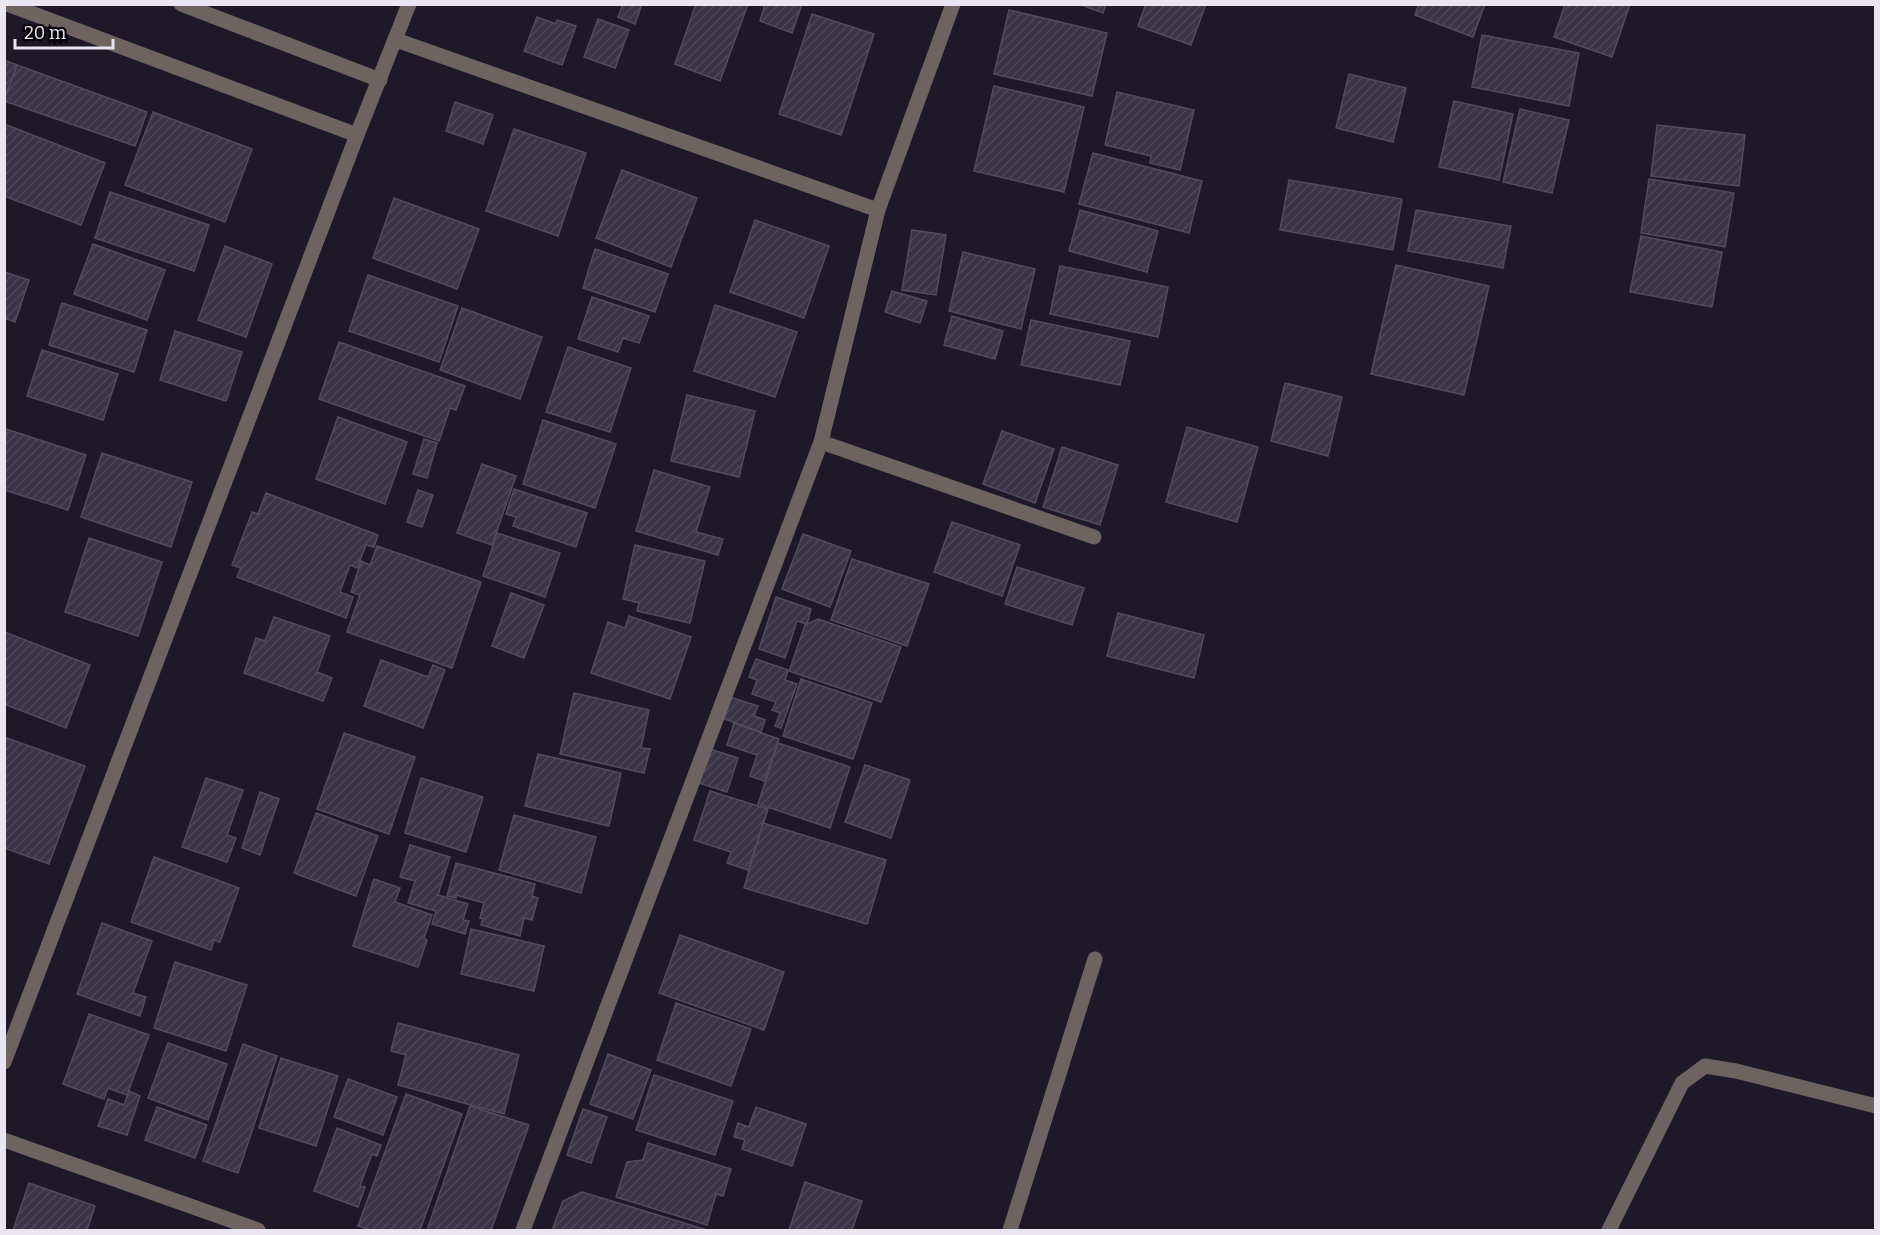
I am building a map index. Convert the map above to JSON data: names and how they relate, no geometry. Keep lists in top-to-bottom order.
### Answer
{
  "scale_bar": "20 m"
}
